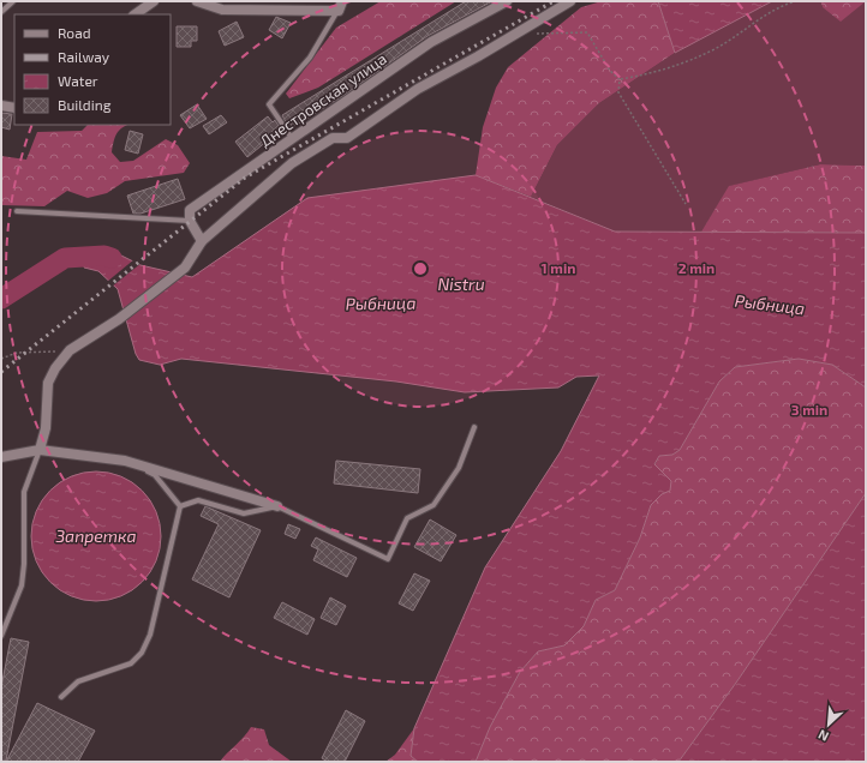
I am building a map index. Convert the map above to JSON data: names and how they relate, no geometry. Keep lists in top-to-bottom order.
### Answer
{
  "streets": {
    "street": ["Днестровская улица"]
  },
  "water": ["Nistru", "Рыбница", "Запретка"],
  "legend": [
    "Road",
    "Railway",
    "Water",
    "Building"
  ],
  "north": "bottom left",
  "rings": ["1 min", "2 min", "3 min"]
}
